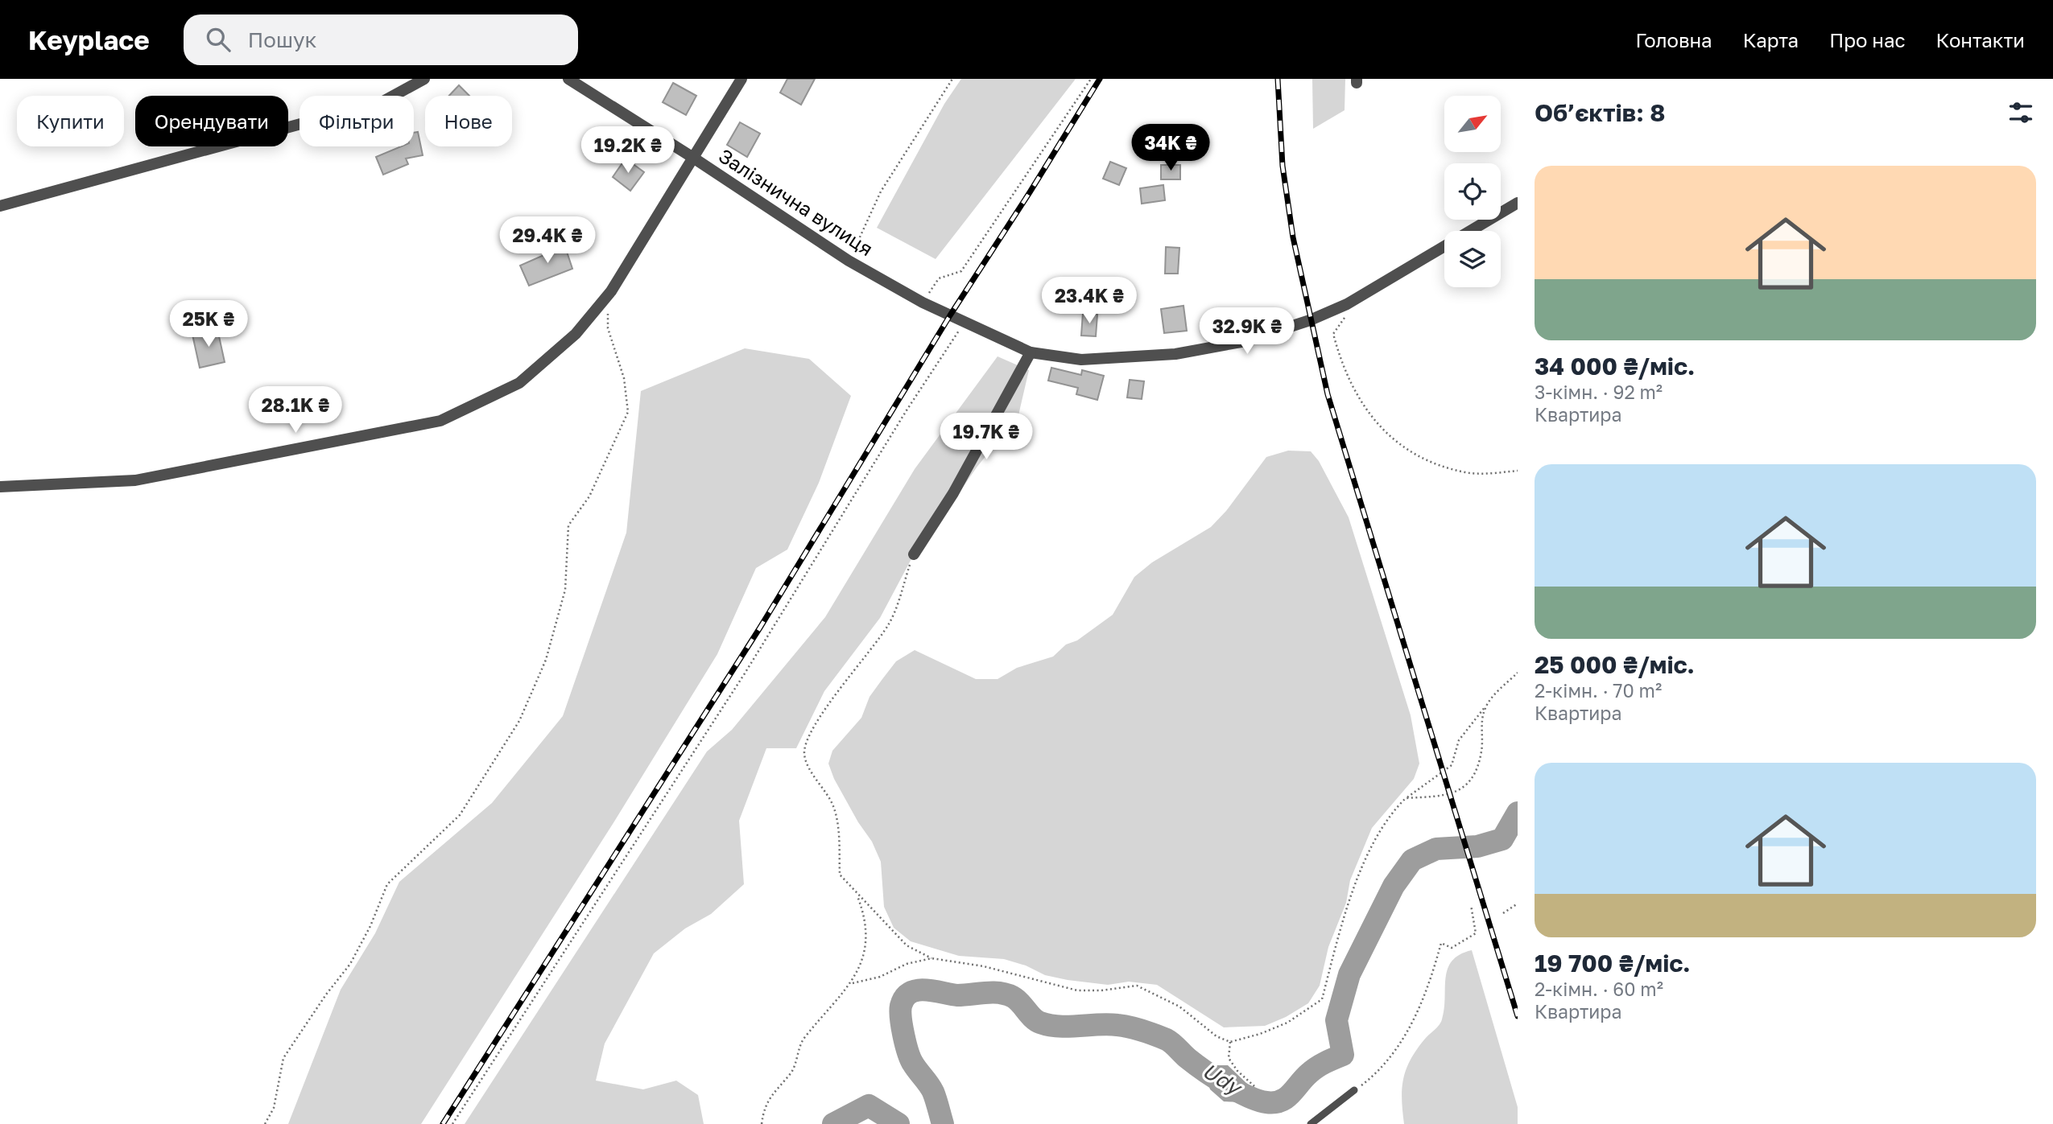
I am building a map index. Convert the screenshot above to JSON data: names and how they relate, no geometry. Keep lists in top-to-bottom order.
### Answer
{
  "streets": {
    "street": ["Залізнична вулиця"]
  },
  "water": ["Udy"],
  "north": "top right",
  "page": {
    "header": "Keyplace",
    "search": "Пошук",
    "nav": [
      "Головна",
      "Карта",
      "Про нас",
      "Контакти"
    ],
    "heading": "Об’єктів: 8",
    "chip": [
      "Купити",
      "Орендувати",
      "Фільтри",
      "Нове"
    ],
    "price": [
      "34K ₴",
      "19.2K ₴",
      "29.4K ₴",
      "23.4K ₴",
      "25K ₴",
      "32.9K ₴",
      "28.1K ₴",
      "19.7K ₴"
    ],
    "list": [
      {
        "name": "34 000 ₴/міс.",
        "note": "3-кімн. · 92 m² · Квартира"
      },
      {
        "name": "25 000 ₴/міс.",
        "note": "2-кімн. · 70 m² · Квартира"
      },
      {
        "name": "19 700 ₴/міс.",
        "note": "2-кімн. · 60 m² · Квартира"
      }
    ]
  }
}
